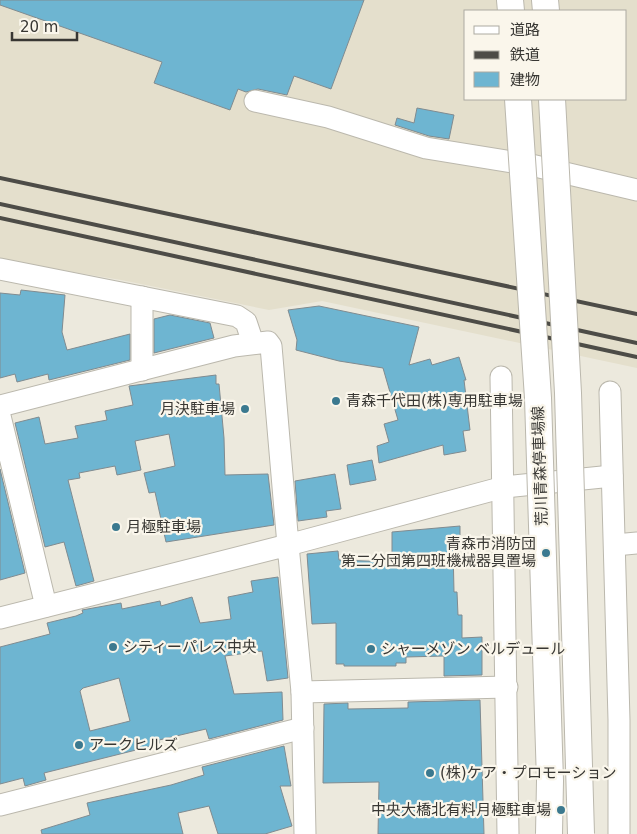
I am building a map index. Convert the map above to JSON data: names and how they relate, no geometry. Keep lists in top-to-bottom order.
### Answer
{
  "streets": {
    "main road": ["荒川青森停車場線"]
  },
  "places": [
    "青森千代田(株)専用駐車場",
    "月決駐車場",
    "月極駐車場",
    "青森市消防団 第二分団第四班機械器具置場",
    "シティーパレス中央",
    "シャーメゾン ベルデュール",
    "アークヒルズ",
    "(株)ケア・プロモーション",
    "中央大橋北有料月極駐車場"
  ],
  "legend": ["道路", "鉄道", "建物"],
  "scale_bar": "20 m"
}
